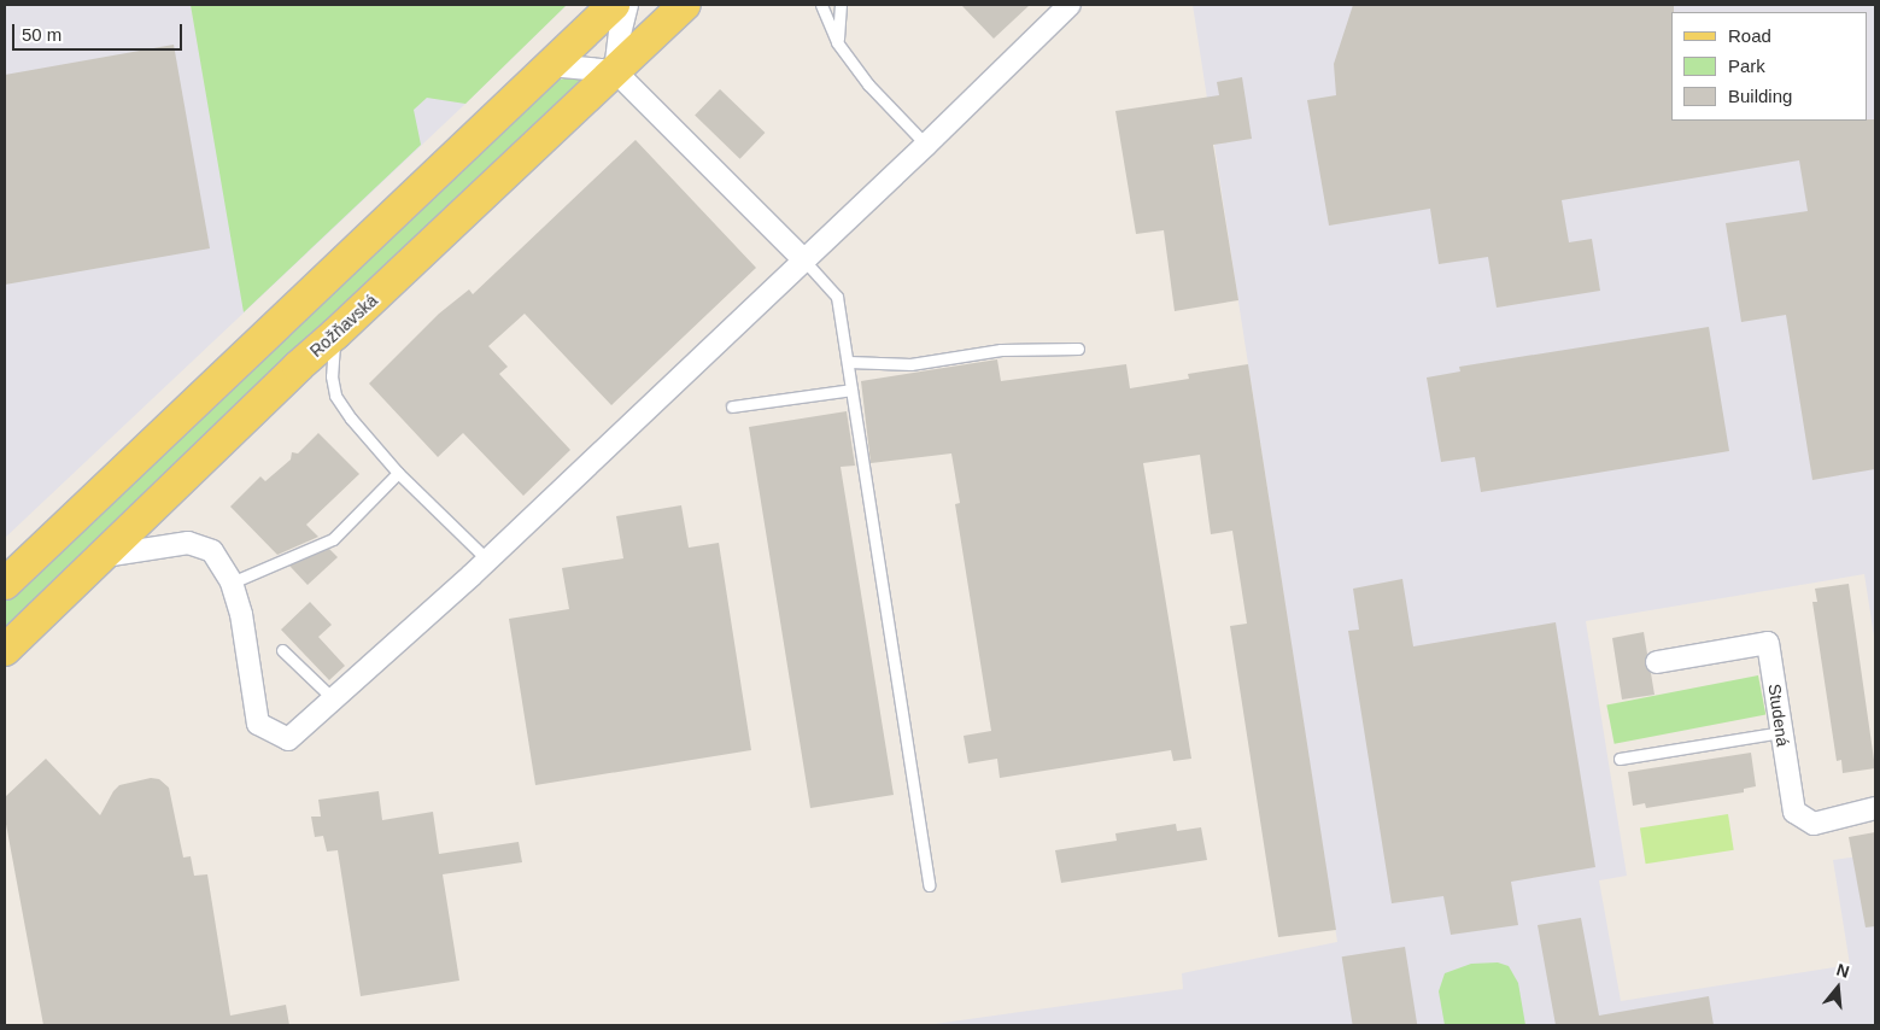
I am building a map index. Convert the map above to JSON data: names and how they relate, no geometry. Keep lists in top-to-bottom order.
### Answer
{
  "streets": {
    "main road": ["Rožňavská"],
    "street": ["Studená"]
  },
  "legend": ["Road", "Park", "Building"],
  "scale_bar": "50 m",
  "north": "top"
}
